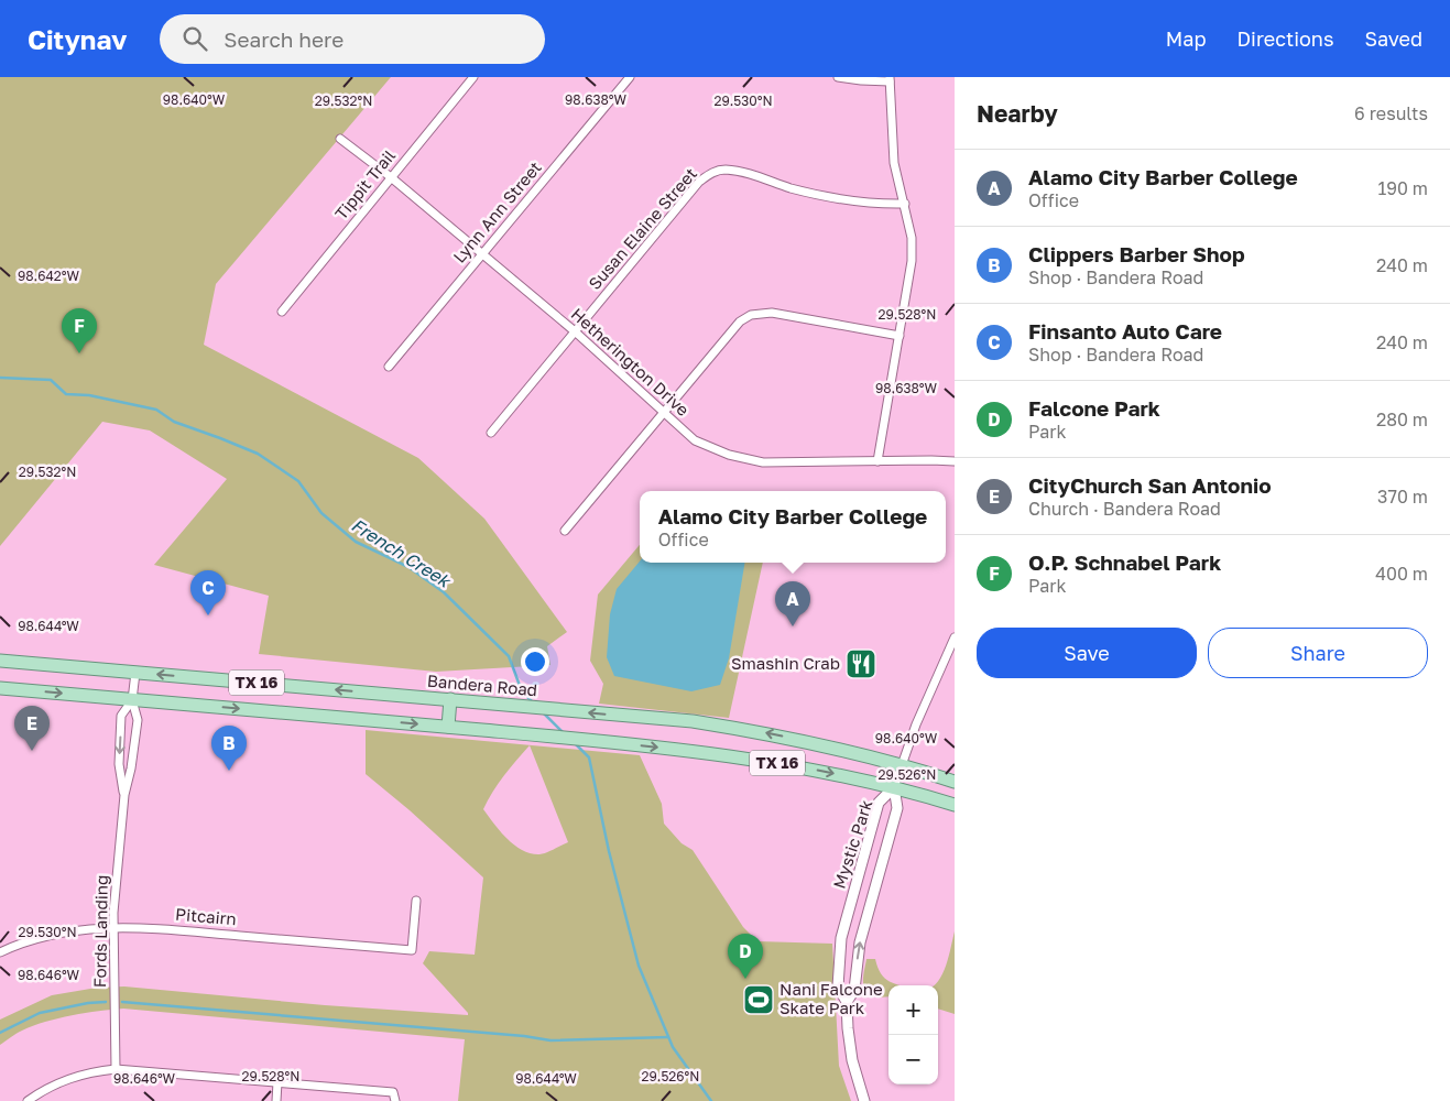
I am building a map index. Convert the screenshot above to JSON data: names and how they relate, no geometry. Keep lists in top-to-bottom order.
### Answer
{
  "streets": {
    "main road": ["TX 16", "Bandera Road"],
    "street": [
      "Tippit Trail",
      "Lynn Ann Street",
      "Susan Elaine Street",
      "Hetherington Drive",
      "Mystic Park",
      "Pitcairn",
      "Fords Landing"
    ]
  },
  "crossings": [
    ["Tippit Trail", "Hetherington Drive"],
    ["Lynn Ann Street", "Hetherington Drive"],
    ["Susan Elaine Street", "Hetherington Drive"],
    ["TX 16", "Mystic Park"],
    ["TX 16", "Fords Landing"],
    ["Bandera Road", "Fords Landing"],
    ["Pitcairn", "Fords Landing"]
  ],
  "water": ["French Creek"],
  "places": {
    "restaurant": ["Smashin Crab"],
    "sports": ["Nani Falcone Skate Park"]
  },
  "page": {
    "header": "Citynav",
    "search": "Search here",
    "nav": ["Map", "Directions", "Saved"],
    "heading": ["Nearby", "6 results"],
    "list": [
      {
        "mark": "A",
        "name": "Alamo City Barber College",
        "note": "Office",
        "value": "190 m"
      },
      {
        "mark": "B",
        "name": "Clippers Barber Shop",
        "note": "Shop · Bandera Road",
        "value": "240 m"
      },
      {
        "mark": "C",
        "name": "Finsanto Auto Care",
        "note": "Shop · Bandera Road",
        "value": "240 m"
      },
      {
        "mark": "D",
        "name": "Falcone Park",
        "note": "Park",
        "value": "280 m"
      },
      {
        "mark": "E",
        "name": "CityChurch San Antonio",
        "note": "Church · Bandera Road",
        "value": "370 m"
      },
      {
        "mark": "F",
        "name": "O.P. Schnabel Park",
        "note": "Park",
        "value": "400 m"
      }
    ],
    "pins": [
      "F",
      "C",
      "A",
      "E",
      "B",
      "D"
    ],
    "popup": ["Alamo City Barber College", "Office"],
    "buttons": ["Save", "Share"],
    "map_buttons": ["+", "−"]
  },
  "coordinates": [
    "98.640°W",
    "98.638°W",
    "29.532°N",
    "29.530°N",
    "98.642°W",
    "29.528°N",
    "98.644°W",
    "29.526°N",
    "98.646°W"
  ]
}
